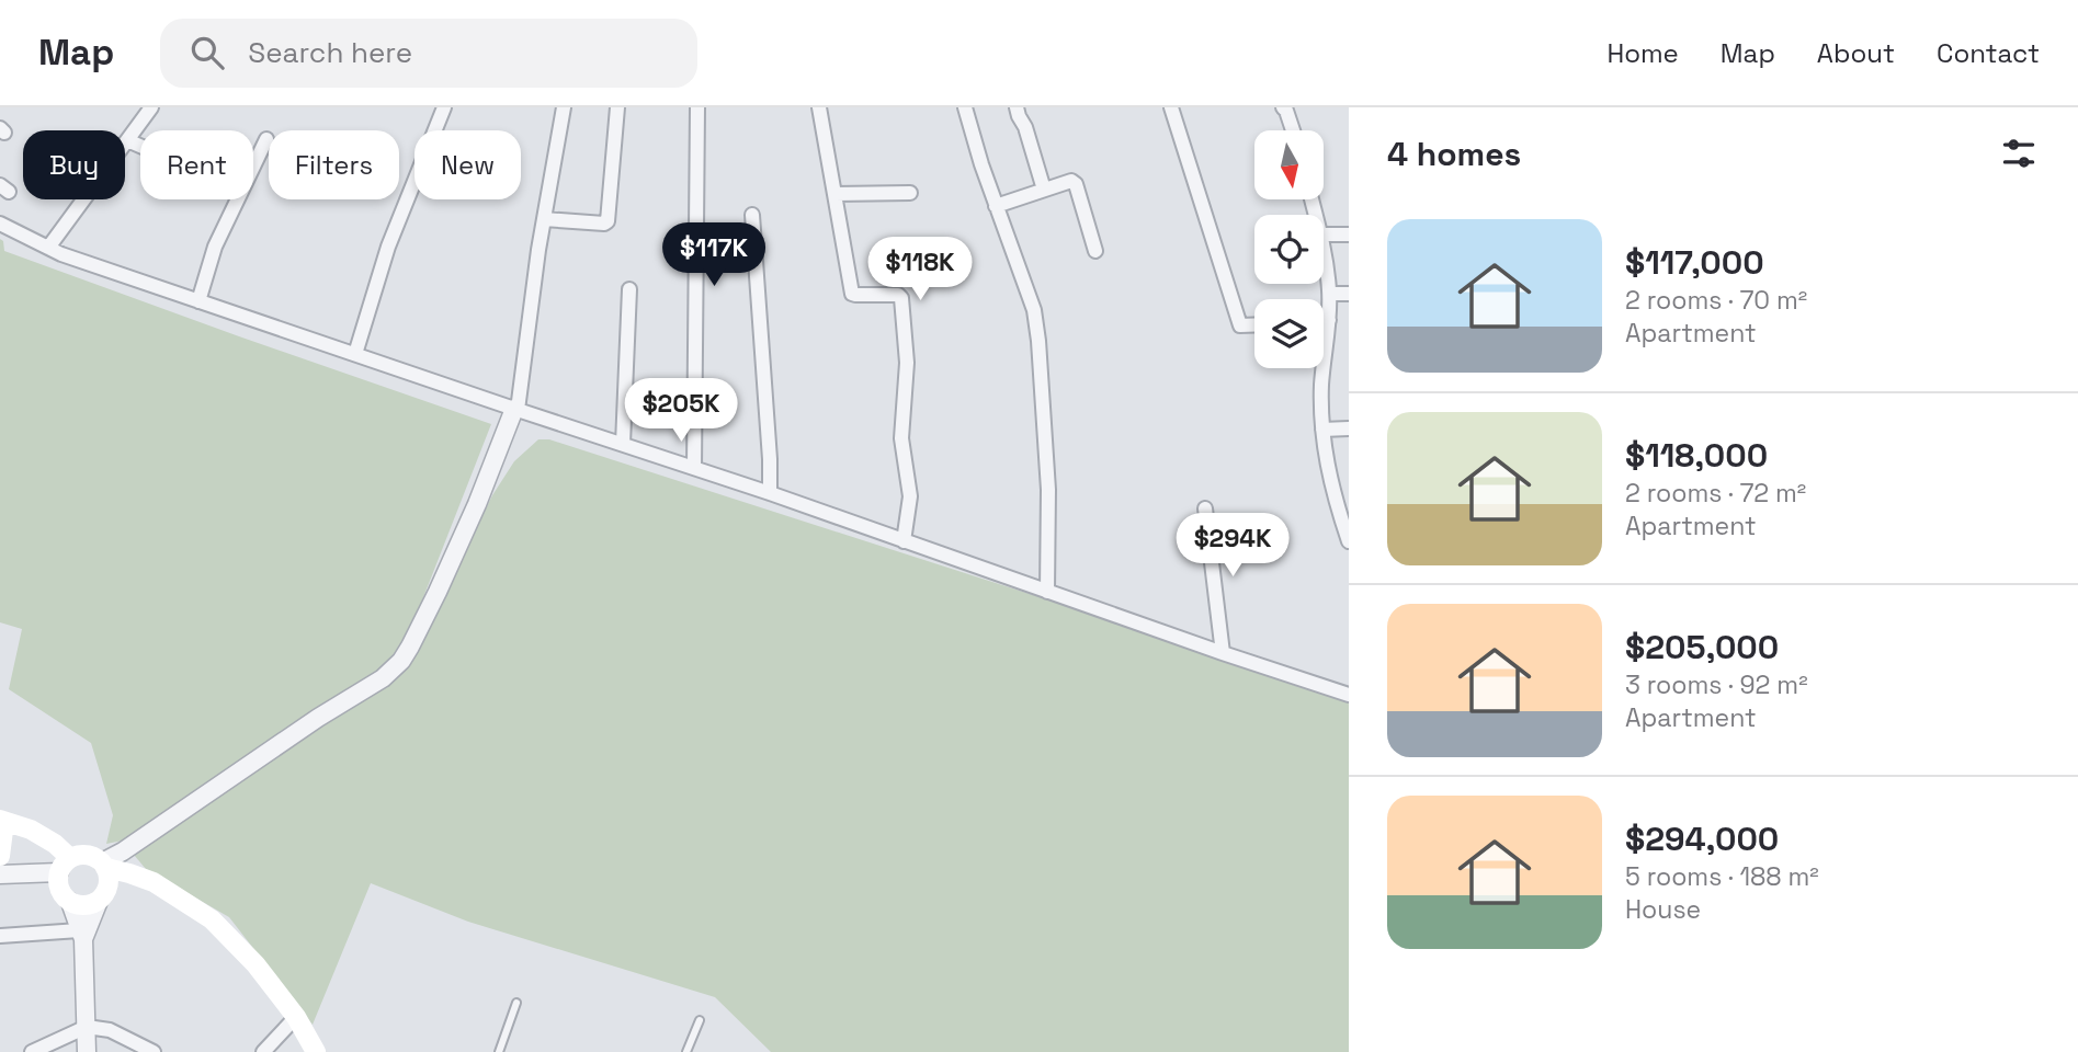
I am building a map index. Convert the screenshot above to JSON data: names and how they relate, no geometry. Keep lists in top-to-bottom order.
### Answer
{
  "north": "bottom",
  "page": {
    "header": "Map",
    "search": "Search here",
    "nav": [
      "Home",
      "Map",
      "About",
      "Contact"
    ],
    "heading": "4 homes",
    "chip": [
      "Buy",
      "Rent",
      "Filters",
      "New"
    ],
    "list": [
      {
        "name": "$117,000",
        "note": "2 rooms · 70 m² · Apartment"
      },
      {
        "name": "$118,000",
        "note": "2 rooms · 72 m² · Apartment"
      },
      {
        "name": "$205,000",
        "note": "3 rooms · 92 m² · Apartment"
      },
      {
        "name": "$294,000",
        "note": "5 rooms · 188 m² · House"
      }
    ],
    "price": [
      "$117K",
      "$118K",
      "$205K",
      "$294K"
    ]
  }
}
